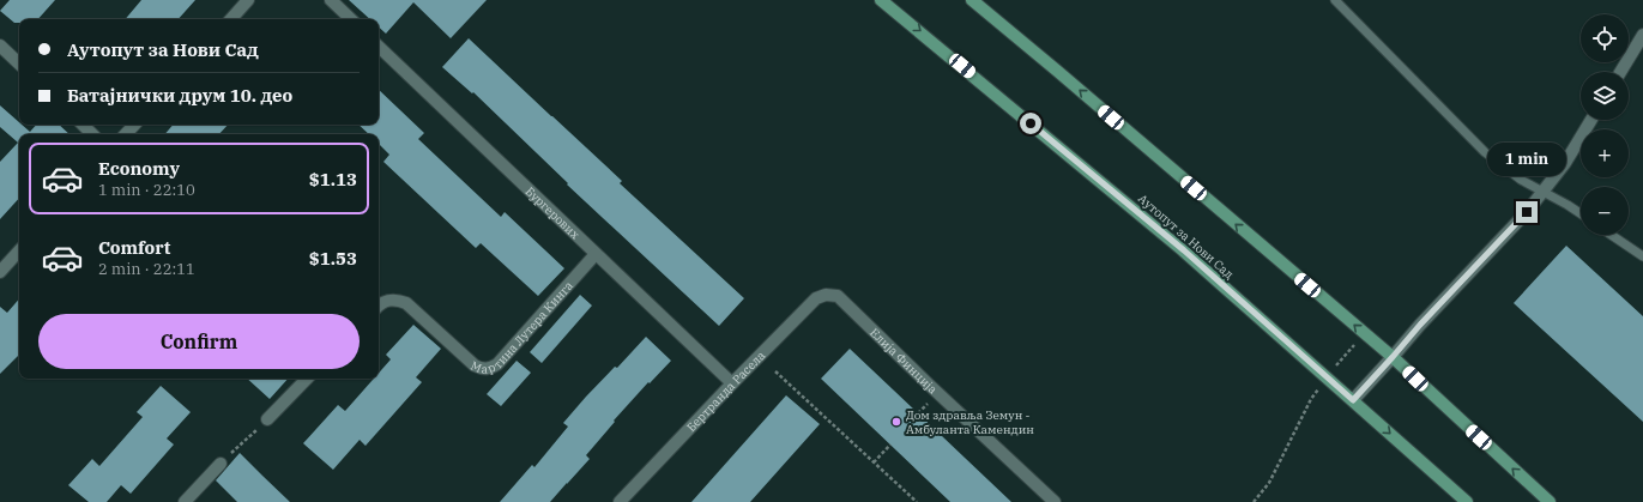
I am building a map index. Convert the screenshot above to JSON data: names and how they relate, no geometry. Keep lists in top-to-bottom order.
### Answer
{
  "streets": {
    "main road": ["Аутопут за Нови Сад"],
    "street": [
      "Бургерових",
      "Мартина Лутера Кинга",
      "Елија Финција",
      "Бертранда Расела"
    ]
  },
  "crossings": [
    ["Бургерових", "Мартина Лутера Кинга"],
    ["Бургерових", "Бертранда Расела"],
    ["Елија Финција", "Бертранда Расела"]
  ],
  "places": ["Дом здравља Земун - Амбуланта Камендин"],
  "page": {
    "map_buttons": ["+", "−"],
    "banner": ["Аутопут за Нови Сад", "Батајнички друм 10. део"],
    "bubble": "1 min",
    "list": [
      {
        "name": "Economy",
        "note": "1 min · 22:10",
        "value": "$1.13"
      },
      {
        "name": "Comfort",
        "note": "2 min · 22:11",
        "value": "$1.53"
      }
    ],
    "buttons": "Confirm"
  }
}
